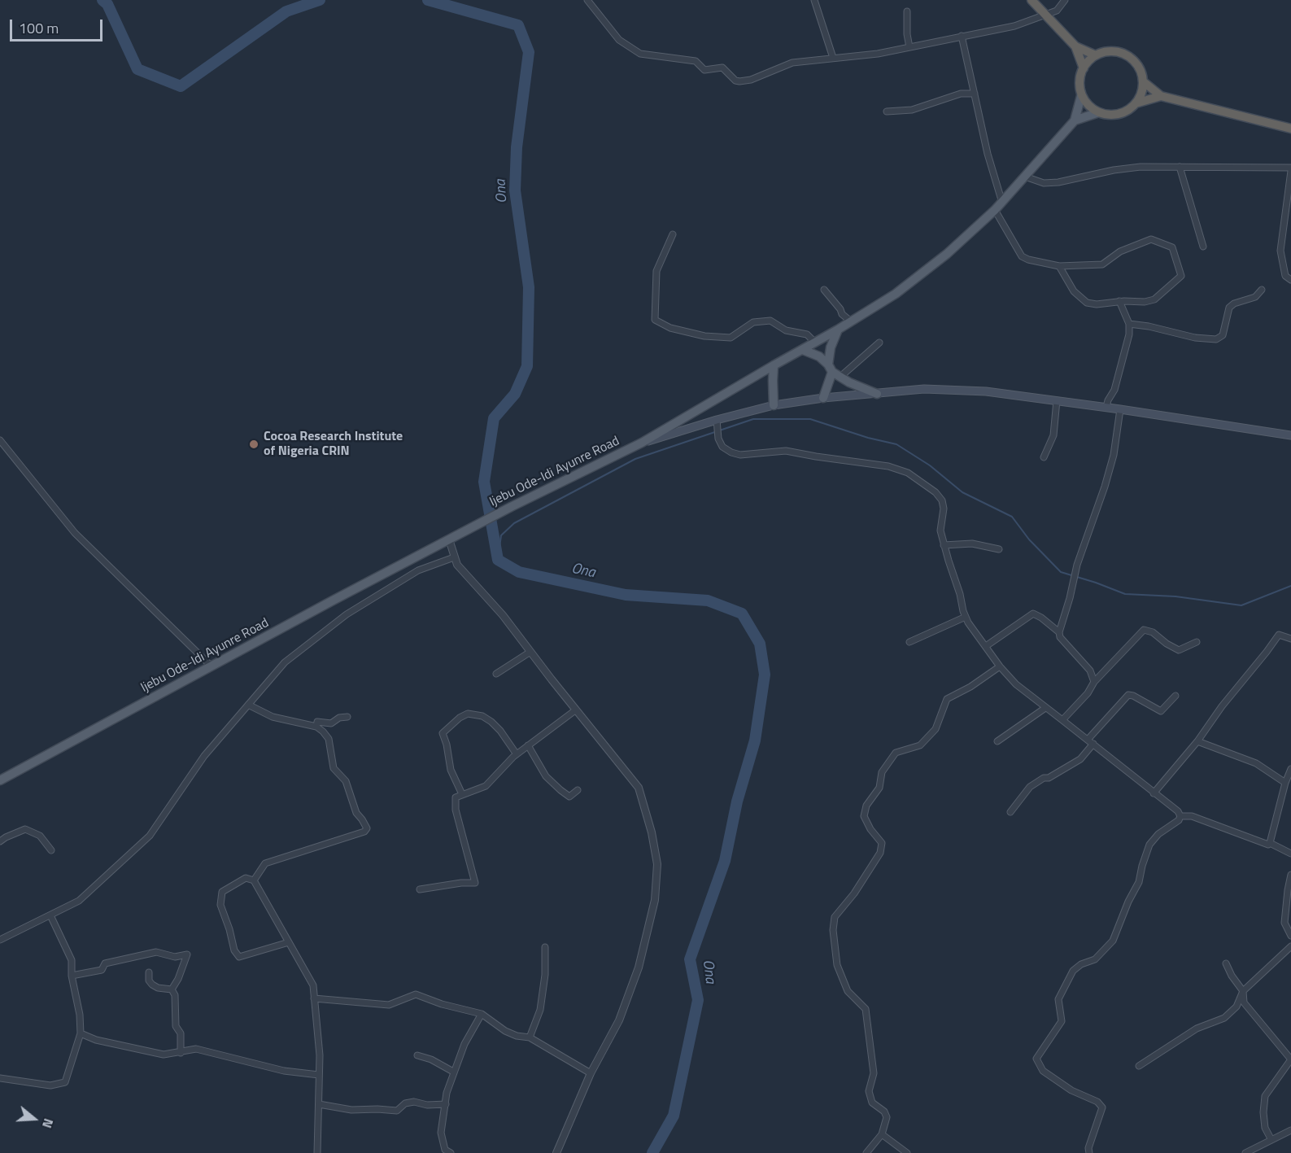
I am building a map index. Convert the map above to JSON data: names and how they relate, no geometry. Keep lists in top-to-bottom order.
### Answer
{
  "streets": {
    "main road": ["Ijebu Ode-Idi Ayunre Road"]
  },
  "water": ["Ona"],
  "places": ["Cocoa Research Institute of Nigeria CRIN"],
  "scale_bar": "100 m",
  "north": "right"
}
